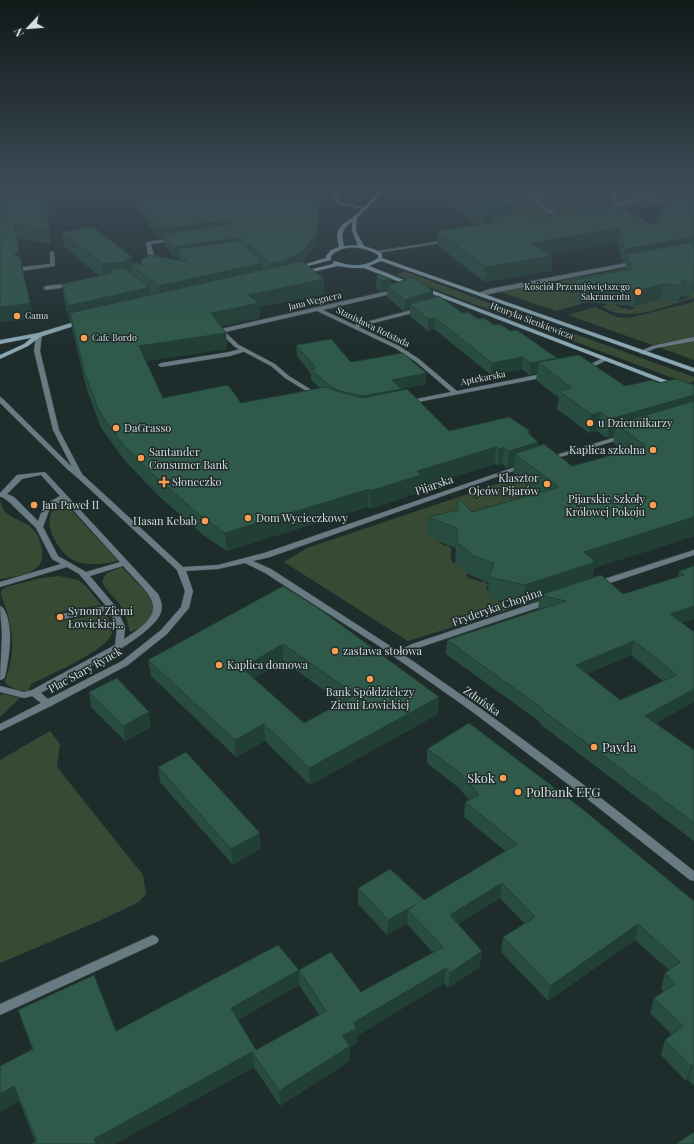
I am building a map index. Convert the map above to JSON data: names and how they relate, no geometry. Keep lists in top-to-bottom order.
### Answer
{
  "streets": {
    "street": [
      "Jana Wegnera",
      "Henryka Sienkiewicza",
      "Stanisława Rotstada",
      "Aptekarska",
      "Pijarska",
      "Fryderyka Chopina",
      "Plac Stary Rynek",
      "Zduńska"
    ]
  },
  "crossings": [
    ["Jana Wegnera", "Henryka Sienkiewicza"],
    ["Jana Wegnera", "Stanisława Rotstada"],
    ["Stanisława Rotstada", "Aptekarska"],
    ["Pijarska", "Plac Stary Rynek"],
    ["Pijarska", "Zduńska"],
    ["Fryderyka Chopina", "Zduńska"]
  ],
  "places": {
    "other": [
      "Kościół Przenajświętszego Sakramentu",
      "Gama",
      "Cafe Bordo",
      "u Dziennikarzy",
      "DaGrasso",
      "Kaplica szkolna",
      "Santander Consumer Bank",
      "Klasztor Ojców Pijarów",
      "Jan Paweł II",
      "Pijarskie Szkoły Królowej Pokoju",
      "Dom Wycieczkowy",
      "Hasan Kebab",
      "Synom Ziemi Łowickiej...",
      "zastawa stołowa",
      "Kaplica domowa",
      "Bank Spółdzielczy Ziemi Łowickiej",
      "Payda",
      "Skok",
      "Polbank EFG"
    ],
    "health": ["Słoneczko"]
  },
  "north": "bottom left"
}
